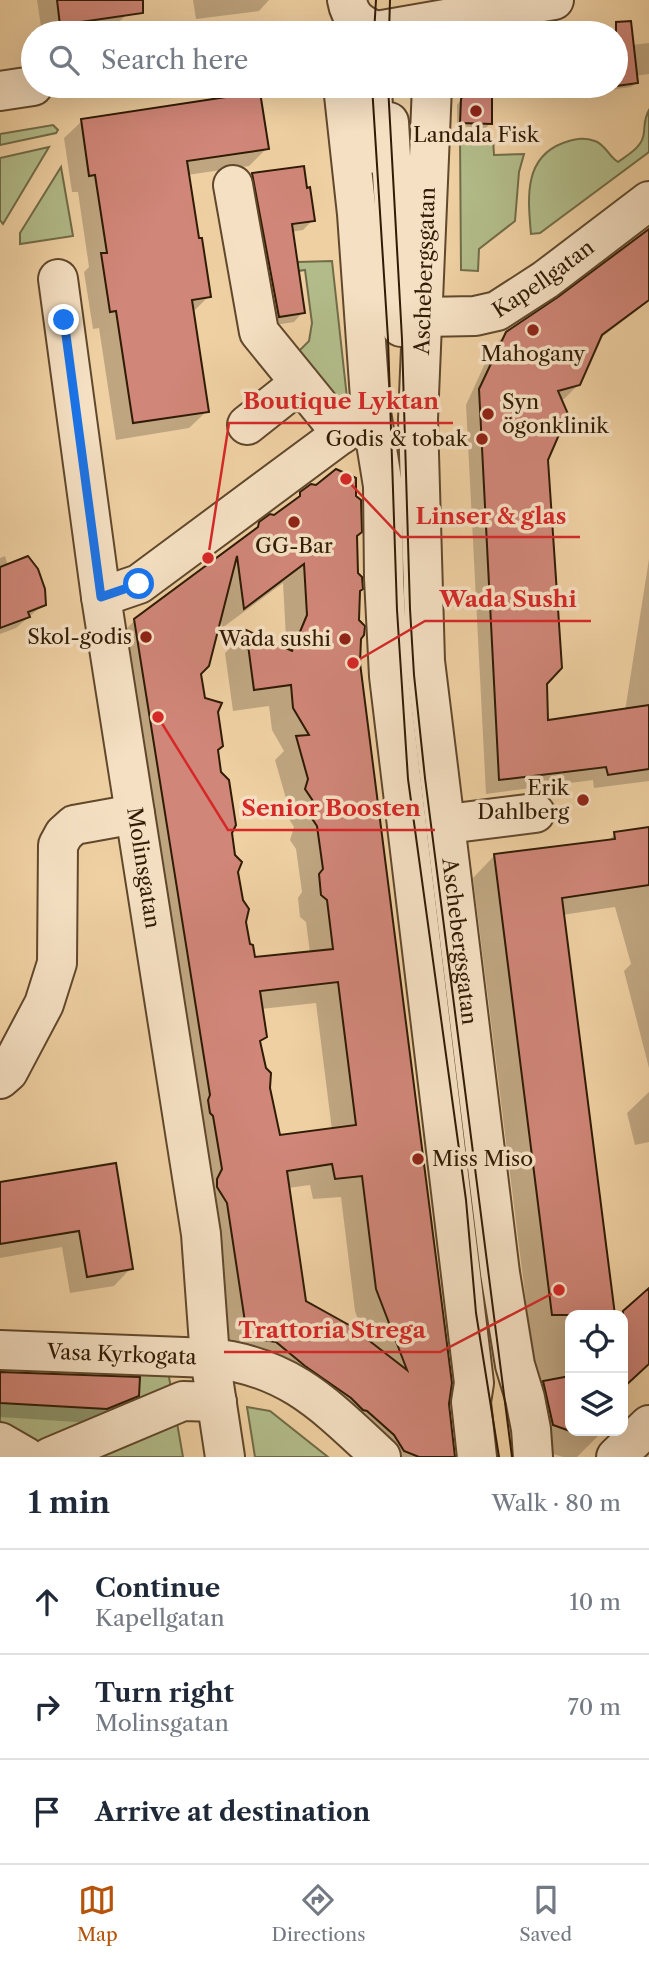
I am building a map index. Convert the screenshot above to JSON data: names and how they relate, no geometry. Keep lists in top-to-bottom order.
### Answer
{
  "streets": {
    "street": [
      "Aschebergsgatan",
      "Kapellgatan",
      "Molinsgatan",
      "Vasa Kyrkogata"
    ]
  },
  "crossings": [
    ["Aschebergsgatan", "Kapellgatan"],
    ["Molinsgatan", "Vasa Kyrkogata"]
  ],
  "places": [
    "Landala Fisk",
    "Mahogany",
    "Syn ögonklinik",
    "Godis & tobak",
    "Linser & glas",
    "GG-Bar",
    "Boutique Lyktan",
    "Skol-godis",
    "Wada sushi",
    "Wada Sushi",
    "Senior Boosten",
    "Erik Dahlberg",
    "Miss Miso",
    "Trattoria Strega"
  ],
  "page": {
    "search": "Search here",
    "heading": ["1 min", "Walk · 80 m"],
    "list": [
      ["Continue", "Kapellgatan", "10 m"],
      ["Turn right", "Molinsgatan", "70 m"],
      "Arrive at destination"
    ],
    "nav": ["Map", "Directions", "Saved"]
  }
}
